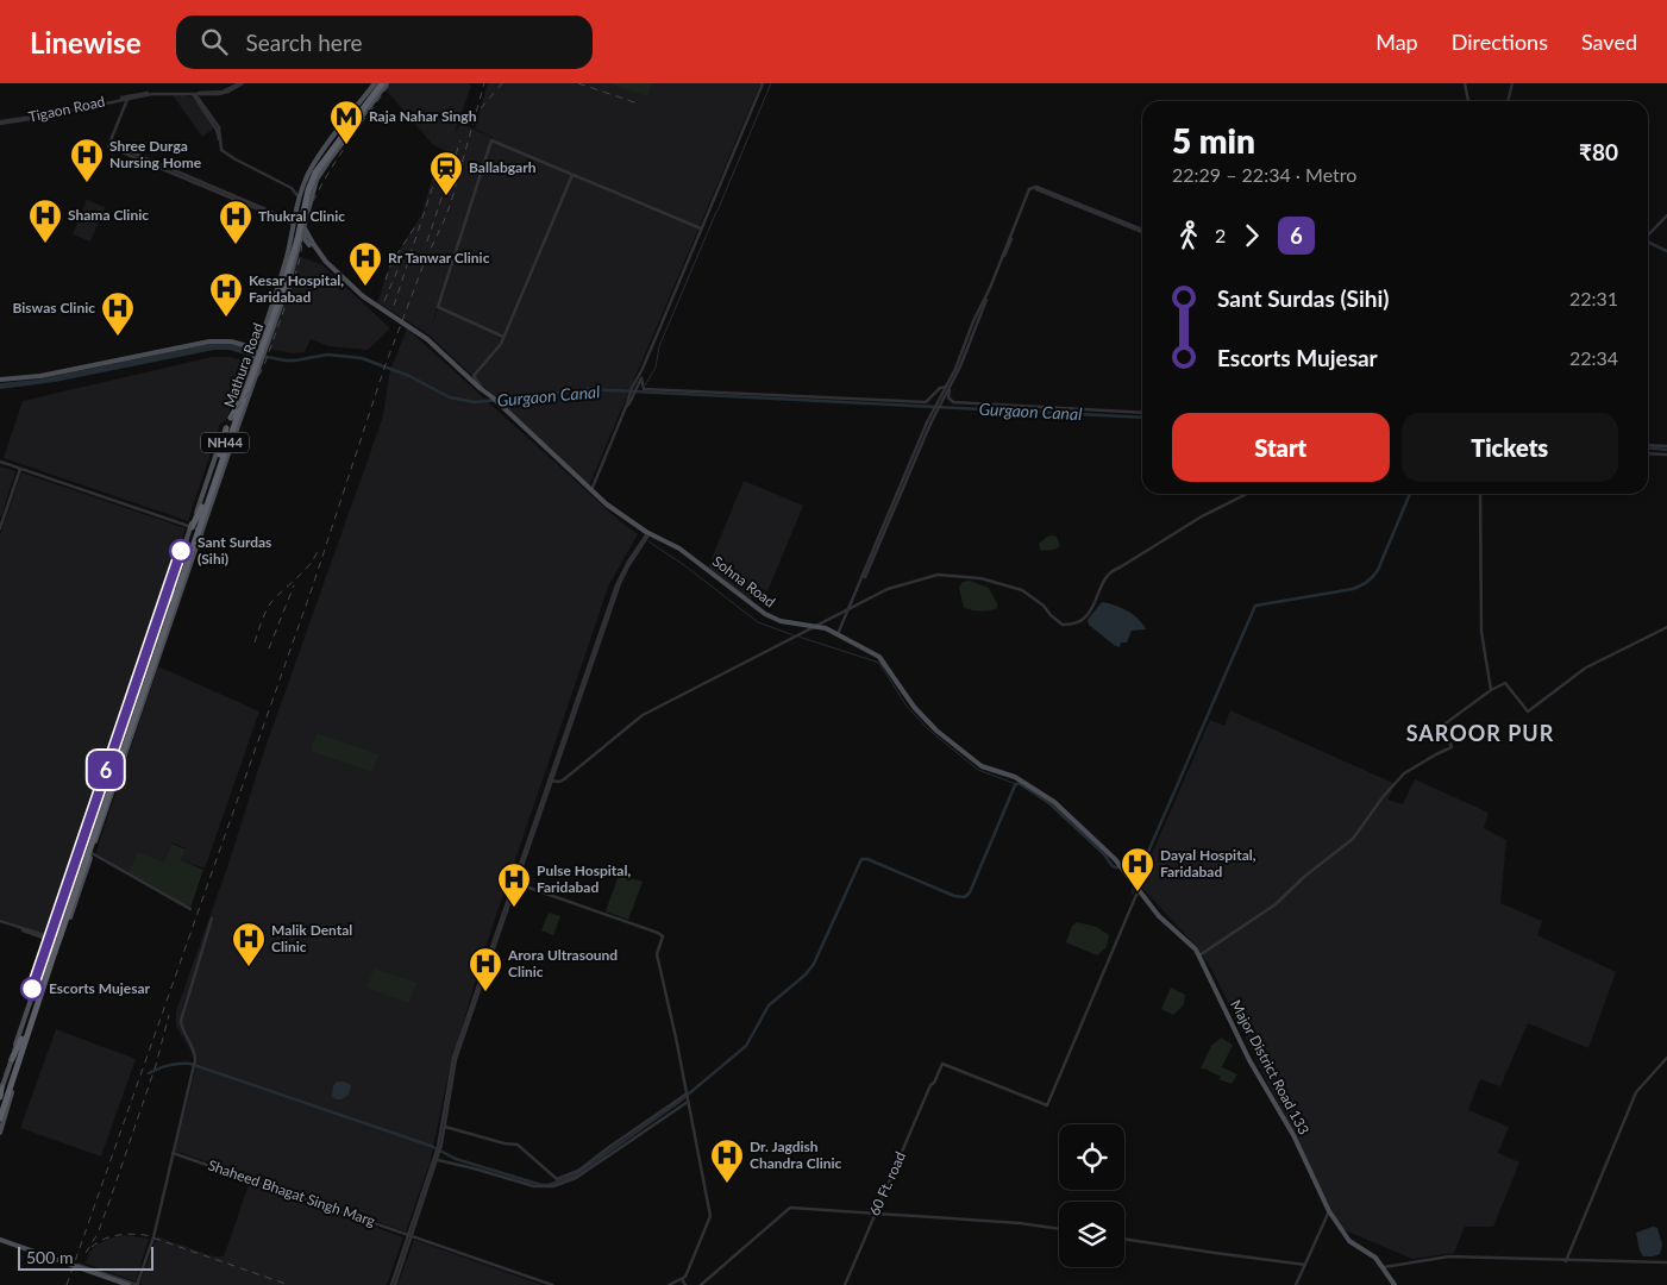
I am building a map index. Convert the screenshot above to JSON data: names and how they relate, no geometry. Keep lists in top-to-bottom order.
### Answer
{
  "streets": {
    "highway": ["Mathura Road", "NH44"],
    "main road": ["Sohna Road", "Major District Road 133"],
    "street": ["Tigaon Road", "60 Ft. road", "Shaheed Bhagat Singh Marg"]
  },
  "crossings": [
    ["Mathura Road", "NH44"],
    ["Sohna Road", "Major District Road 133"],
    ["Major District Road 133", "60 Ft. road"]
  ],
  "districts": ["SAROOR PUR"],
  "water": ["Gurgaon Canal"],
  "places": {
    "metro station": ["Raja Nahar Singh"],
    "hospital": [
      "Shree Durga Nursing Home",
      "Shama Clinic",
      "Thukral Clinic",
      "Rr Tanwar Clinic",
      "Kesar Hospital, Faridabad",
      "Biswas Clinic",
      "Dayal Hospital, Faridabad",
      "Pulse Hospital, Faridabad",
      "Malik Dental Clinic",
      "Arora Ultrasound Clinic",
      "Dr. Jagdish Chandra Clinic"
    ],
    "station": ["Ballabgarh"],
    "other": ["Sant Surdas (Sihi)", "Escorts Mujesar"]
  },
  "lines": ["metro line 6"],
  "scale_bar": "500 m",
  "page": {
    "header": "Linewise",
    "search": "Search here",
    "nav": ["Map", "Directions", "Saved"],
    "on_map": "6",
    "heading": ["5 min", "22:29 – 22:34 · Metro", "₹80"],
    "legs": ["2", "6"],
    "list": [
      {
        "name": "Sant Surdas (Sihi)",
        "value": "22:31"
      },
      {
        "name": "Escorts Mujesar",
        "value": "22:34"
      }
    ],
    "buttons": ["Start", "Tickets"],
    "scale": "500 m"
  }
}
